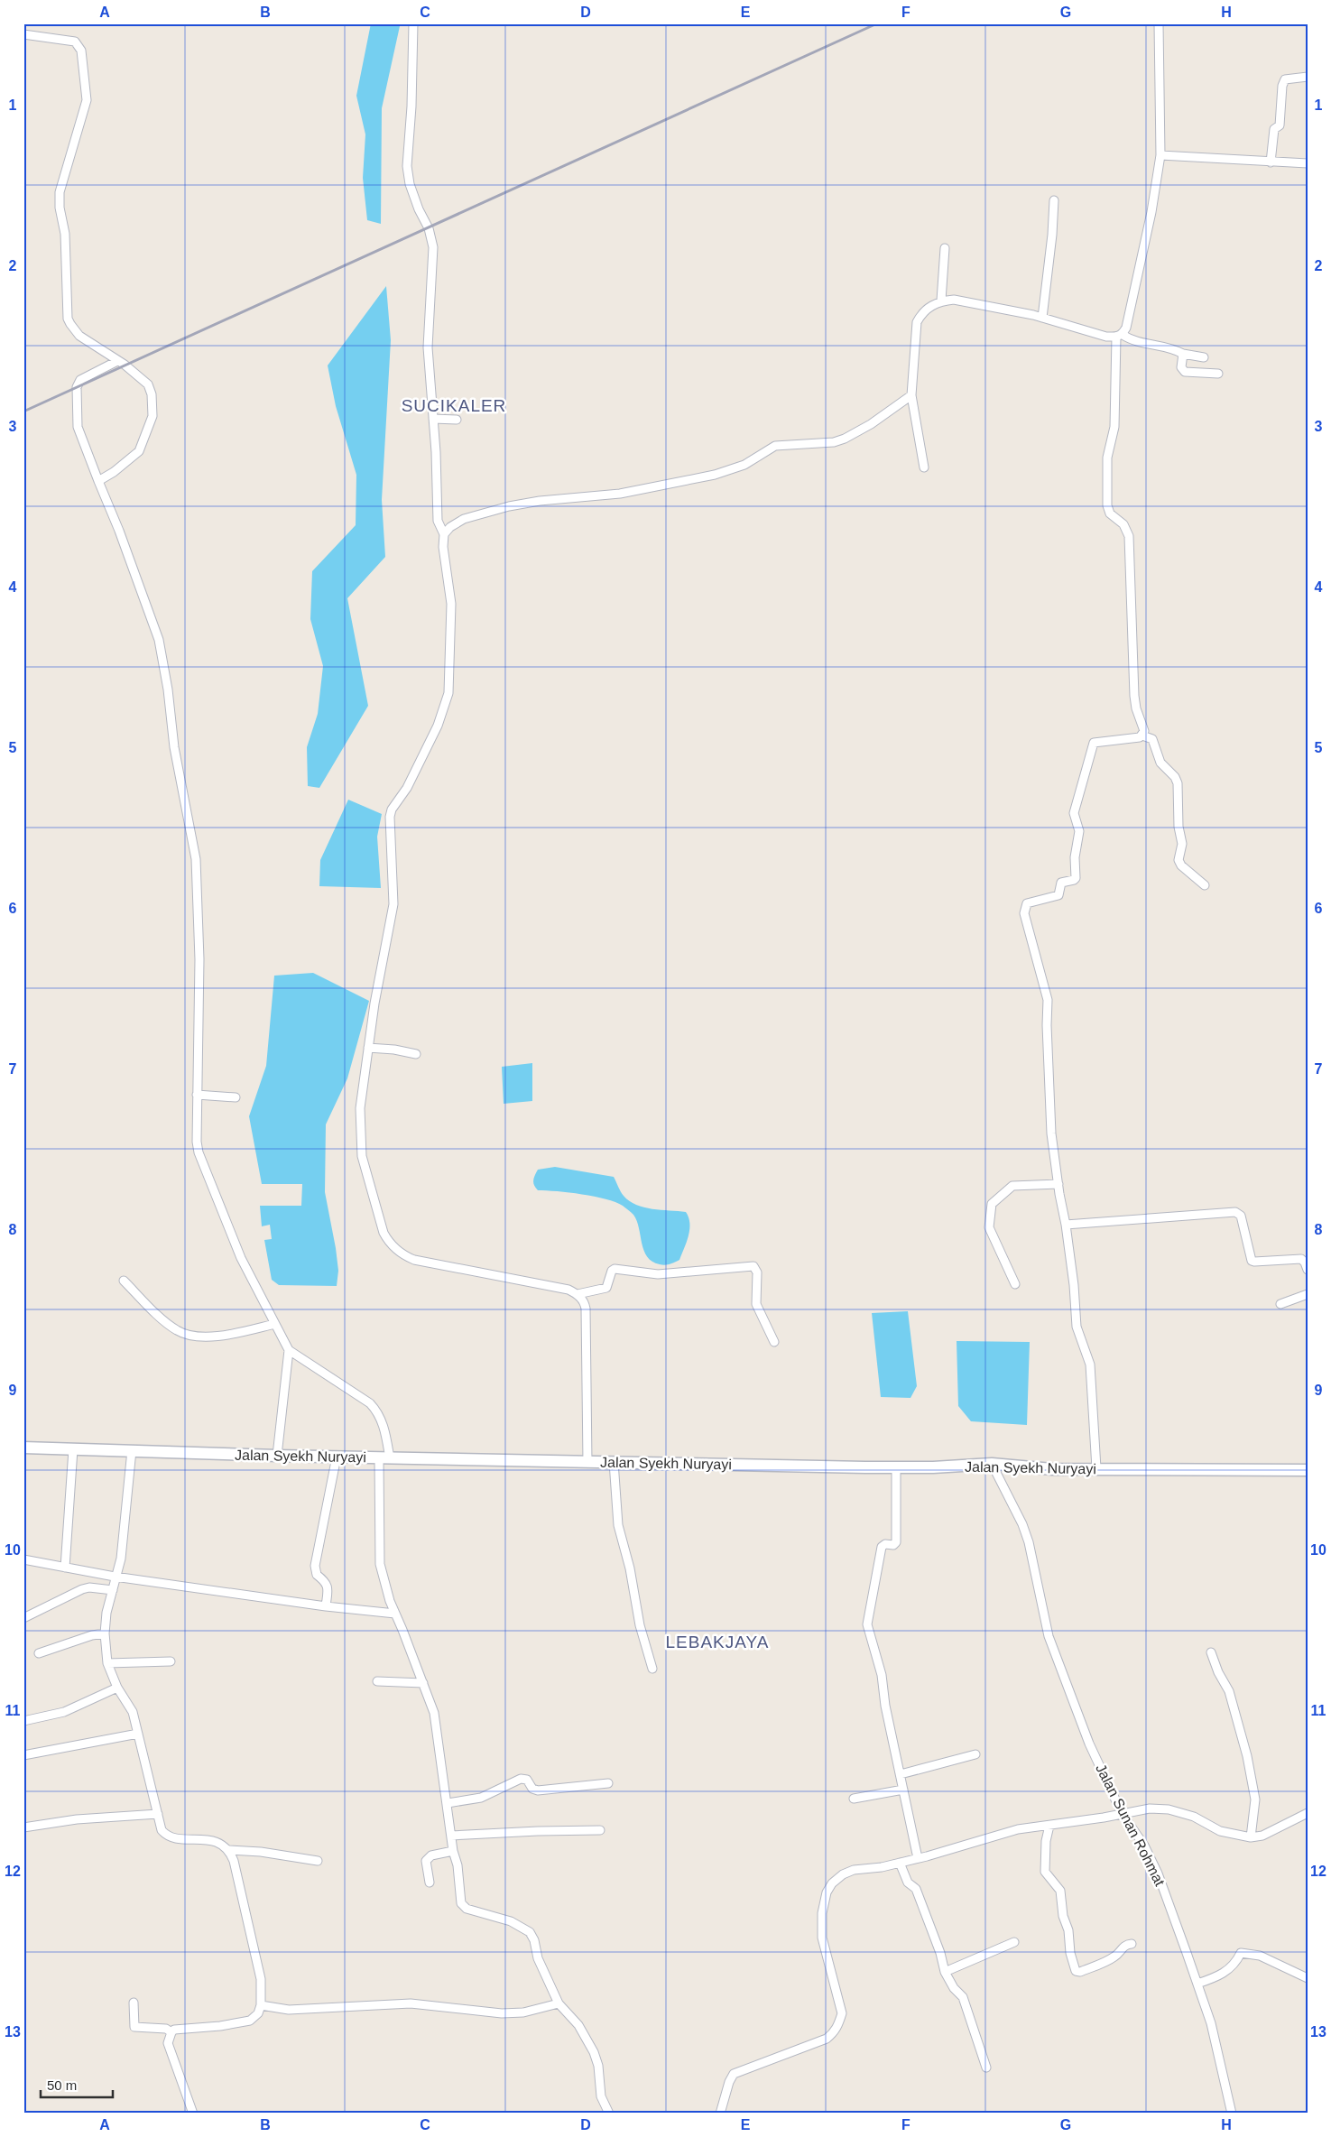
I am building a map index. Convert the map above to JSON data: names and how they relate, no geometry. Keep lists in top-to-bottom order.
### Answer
{
  "streets": {
    "main road": ["Jalan Syekh Nuryayi"],
    "street": ["Jalan Sunan Rohmat"]
  },
  "crossings": [
    ["Jalan Syekh Nuryayi", "Jalan Sunan Rohmat"]
  ],
  "districts": ["SUCIKALER", "LEBAKJAYA"],
  "scale_bar": "50 m",
  "grid": {
    "columns": [
      "A",
      "B",
      "C",
      "D",
      "E",
      "F",
      "G",
      "H"
    ],
    "rows": [
      "1",
      "2",
      "3",
      "4",
      "5",
      "6",
      "7",
      "8",
      "9",
      "10",
      "11",
      "12",
      "13"
    ]
  }
}
